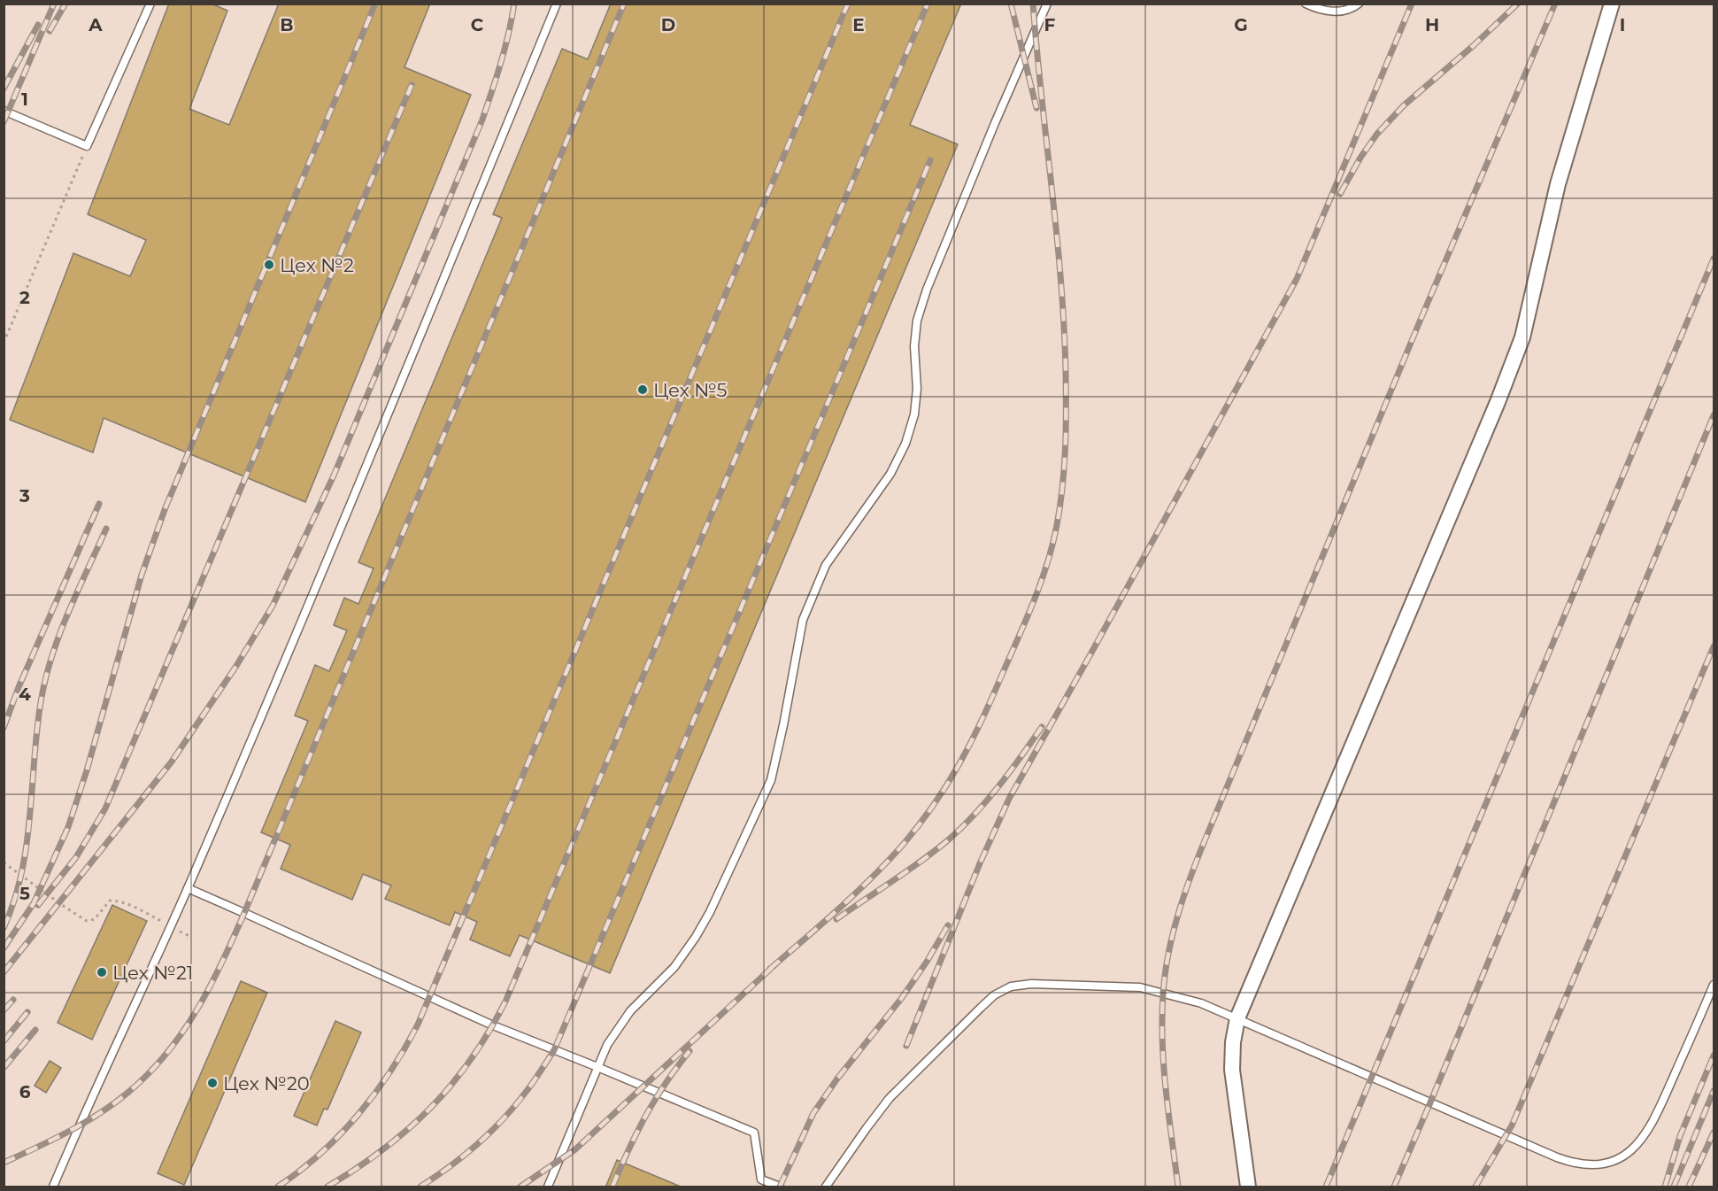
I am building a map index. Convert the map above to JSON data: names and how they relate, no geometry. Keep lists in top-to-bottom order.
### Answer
{
  "places": [
    "Цех №2",
    "Цех №5",
    "Цех №21",
    "Цех №20"
  ],
  "grid": {
    "columns": [
      "A",
      "B",
      "C",
      "D",
      "E",
      "F",
      "G",
      "H",
      "I"
    ],
    "rows": [
      "1",
      "2",
      "3",
      "4",
      "5",
      "6"
    ]
  }
}
